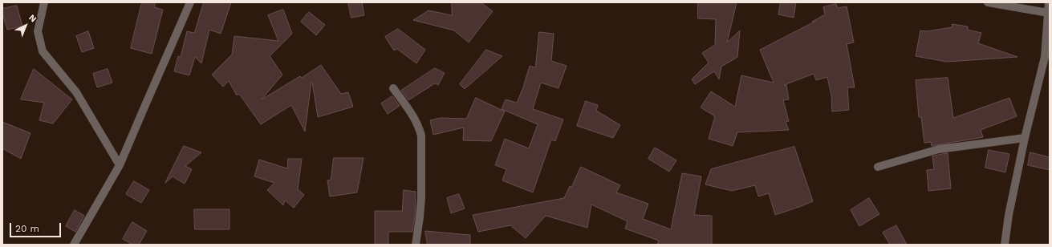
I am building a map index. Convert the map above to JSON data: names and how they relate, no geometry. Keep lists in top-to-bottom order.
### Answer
{
  "scale_bar": "20 m",
  "north": "top right"
}
